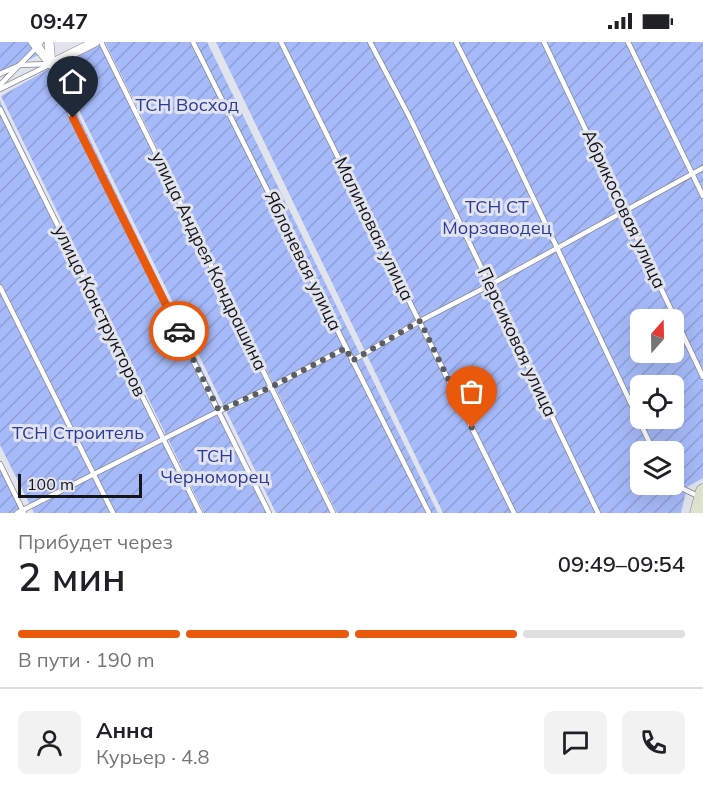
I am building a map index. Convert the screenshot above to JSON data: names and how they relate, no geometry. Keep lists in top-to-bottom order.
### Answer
{
  "streets": {
    "lane": [
      "Абрикосовая улица",
      "Малиновая улица",
      "улица Андрея Кондрашина",
      "Яблоневая улица",
      "улица Конструкторов",
      "Персиковая улица"
    ]
  },
  "parks": [
    "ТСН Восход",
    "ТСН СТ Морзаводец",
    "ТСН Строитель",
    "ТСН Черноморец"
  ],
  "scale_bar": "100 m",
  "north": "top",
  "page": {
    "status": "09:47",
    "scale": "100 m",
    "heading": ["2 мин", "Прибудет через", "09:49–09:54"],
    "panel": ["Анна", "Курьер · 4.8"],
    "bar": "В пути · 190 m"
  }
}
